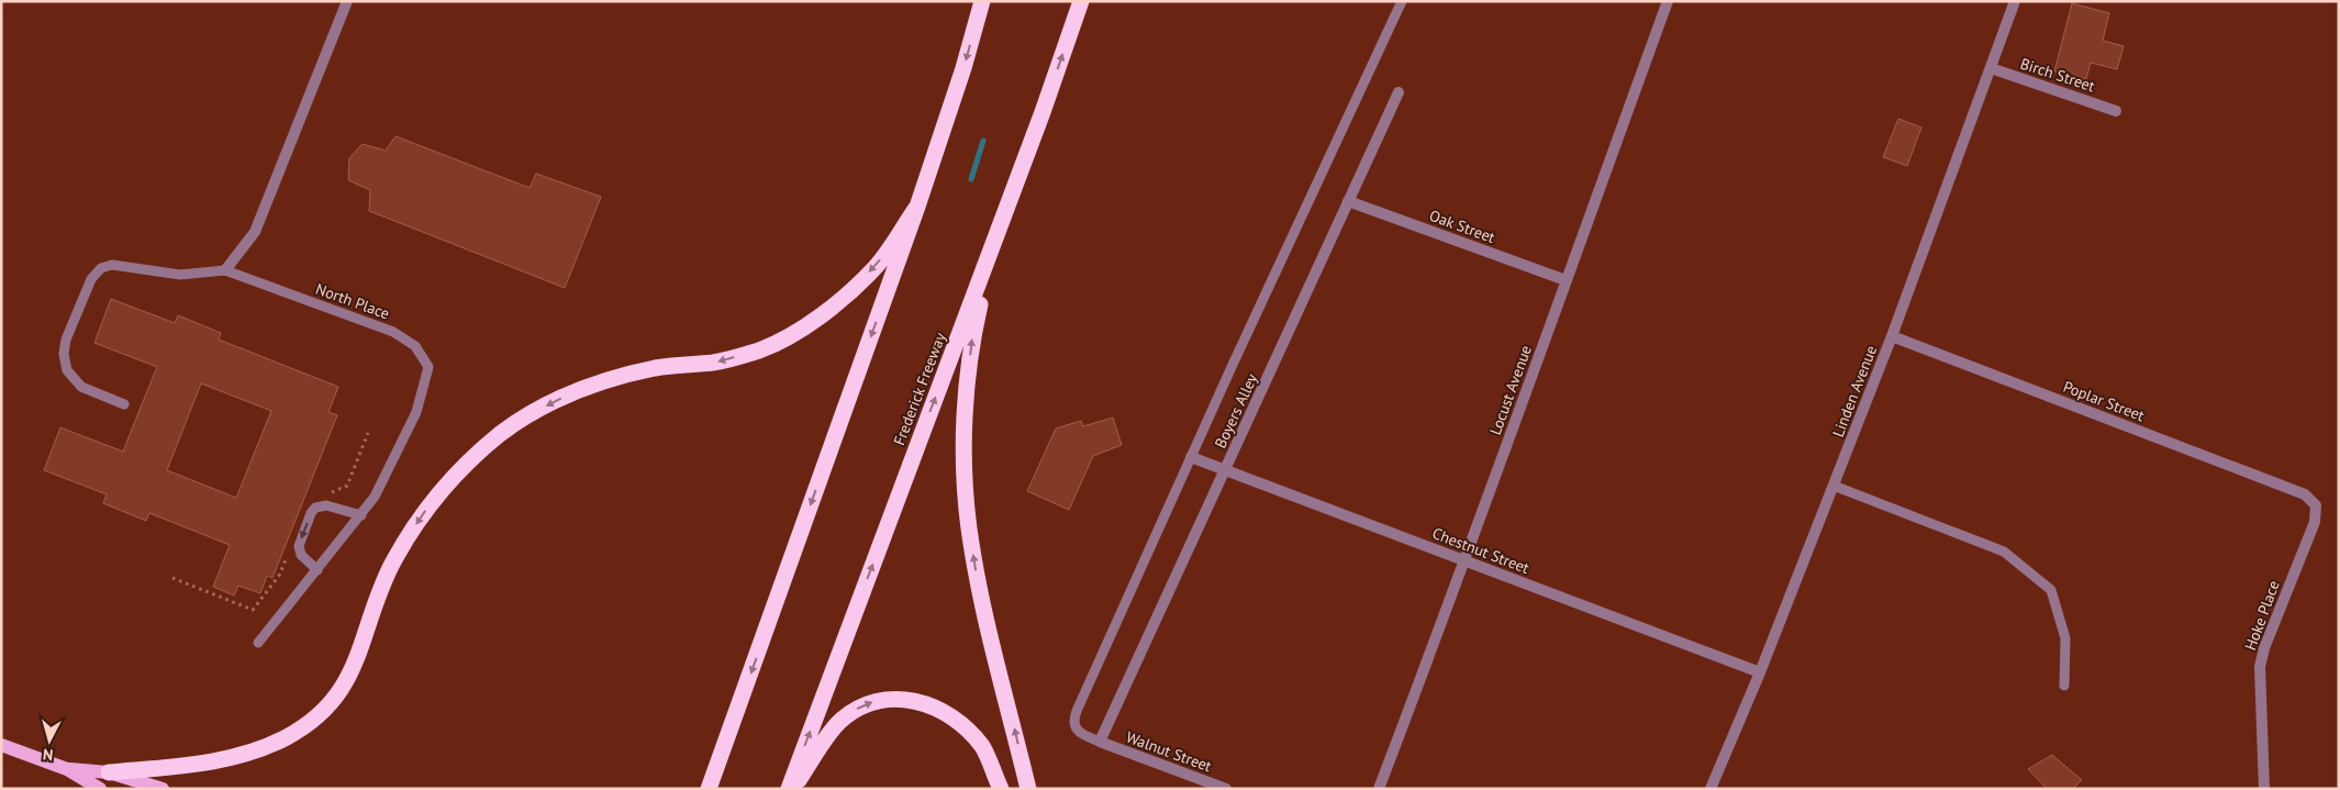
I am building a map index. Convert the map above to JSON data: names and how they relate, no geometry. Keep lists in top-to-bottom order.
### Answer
{
  "streets": {
    "highway": ["Frederick Freeway"],
    "street": [
      "Birch Street",
      "Oak Street",
      "Locust Avenue",
      "Linden Avenue",
      "Poplar Street",
      "Boyers Alley",
      "Chestnut Street",
      "Hoke Place",
      "Walnut Street"
    ],
    "lane": ["North Place"]
  },
  "crossings": [
    ["Birch Street", "Linden Avenue"],
    ["Oak Street", "Locust Avenue"],
    ["Oak Street", "Boyers Alley"],
    ["Locust Avenue", "Chestnut Street"],
    ["Linden Avenue", "Poplar Street"],
    ["Linden Avenue", "Chestnut Street"],
    ["Poplar Street", "Hoke Place"],
    ["Boyers Alley", "Chestnut Street"],
    ["Boyers Alley", "Walnut Street"]
  ],
  "north": "bottom"
}
